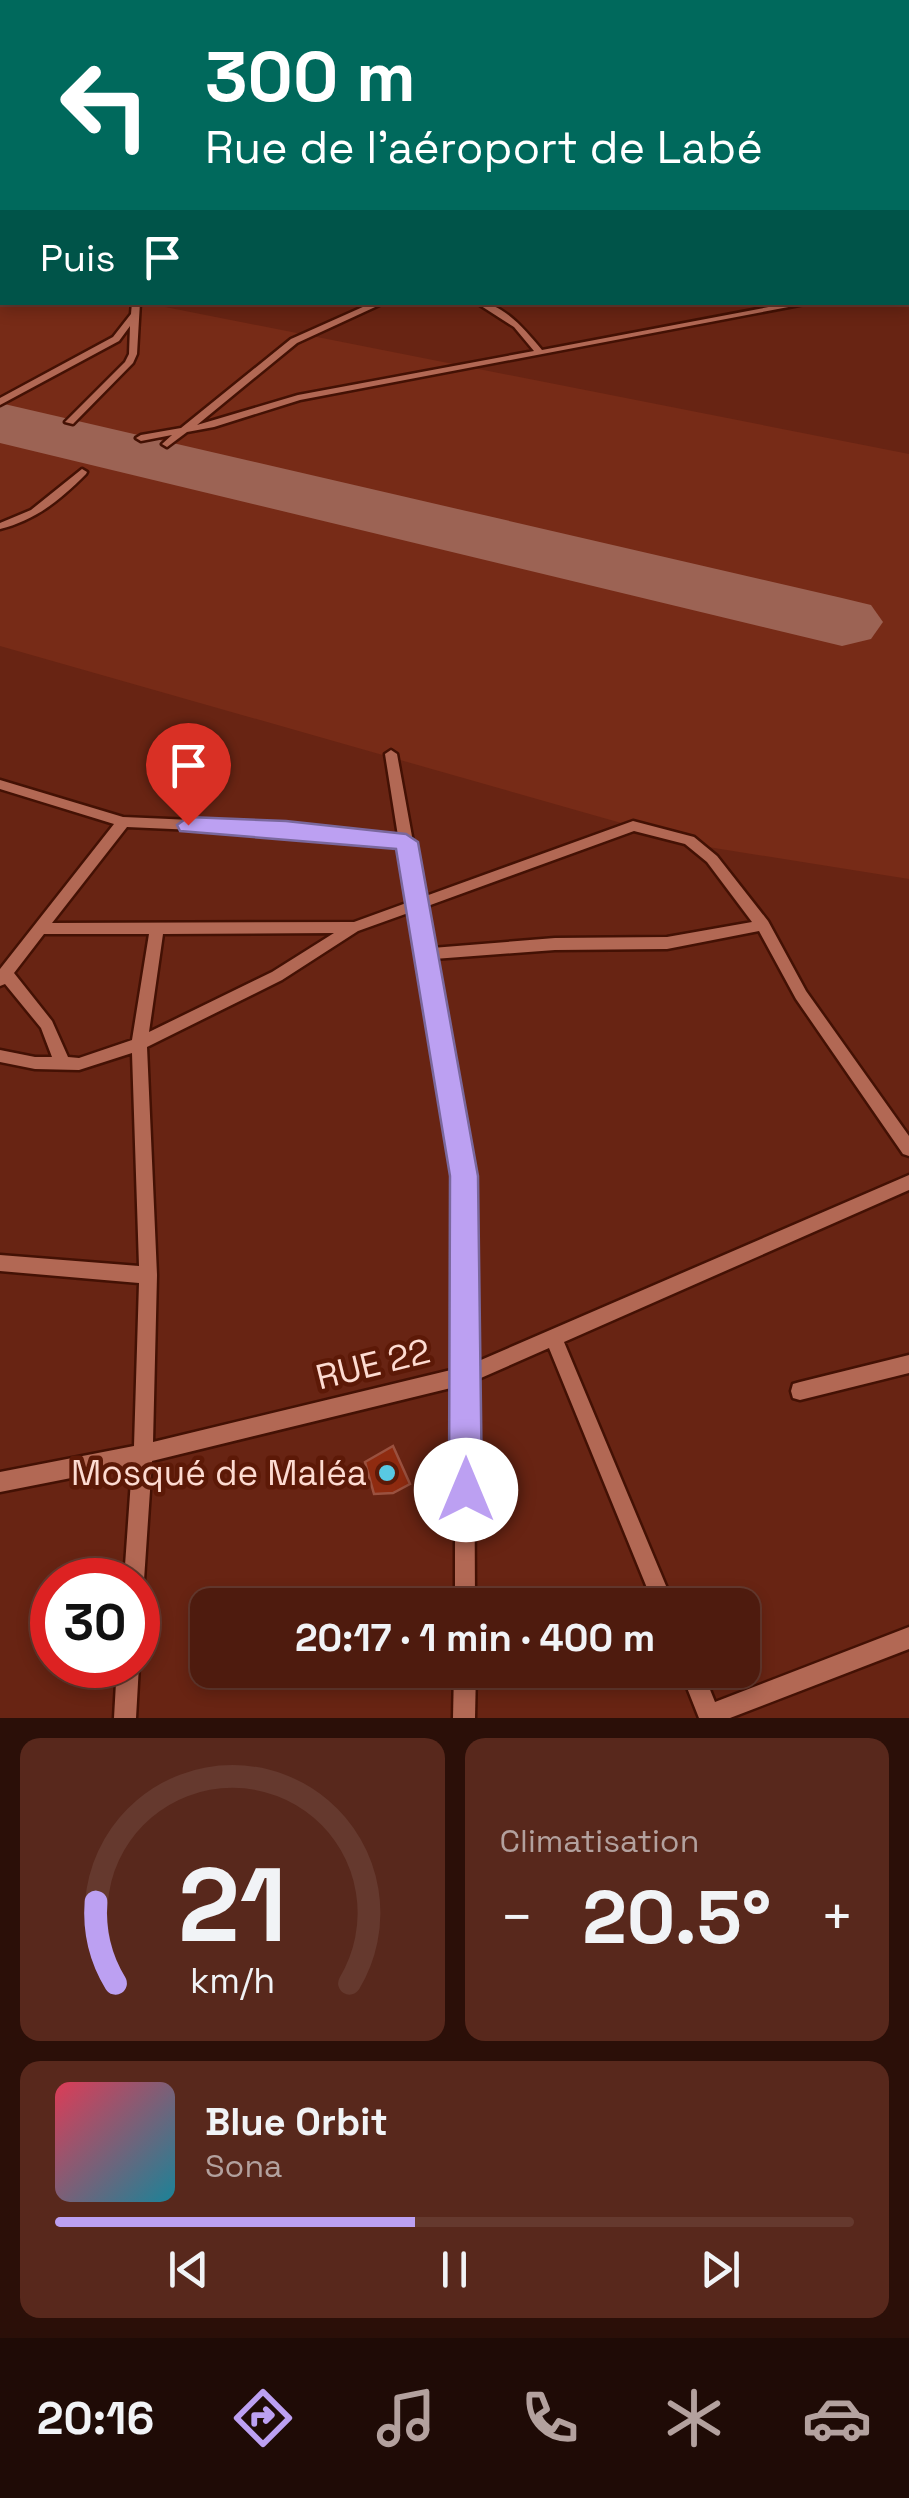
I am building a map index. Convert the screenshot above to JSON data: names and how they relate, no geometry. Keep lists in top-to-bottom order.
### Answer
{
  "streets": {
    "street": ["RUE 22"]
  },
  "places": ["Mosqué de Maléa"],
  "page": {
    "turn": ["300 m", "Rue de l'aéroport de Labé"],
    "then": "Puis",
    "limit": "30",
    "trip": "20:17 · 1 min · 400 m",
    "tile": "Climatisation",
    "heat": ["−", "20.5°", "+"],
    "song": ["Blue Orbit", "Sona"],
    "tabs": "20:16",
    "gauge": ["21", "km/h"]
  }
}
